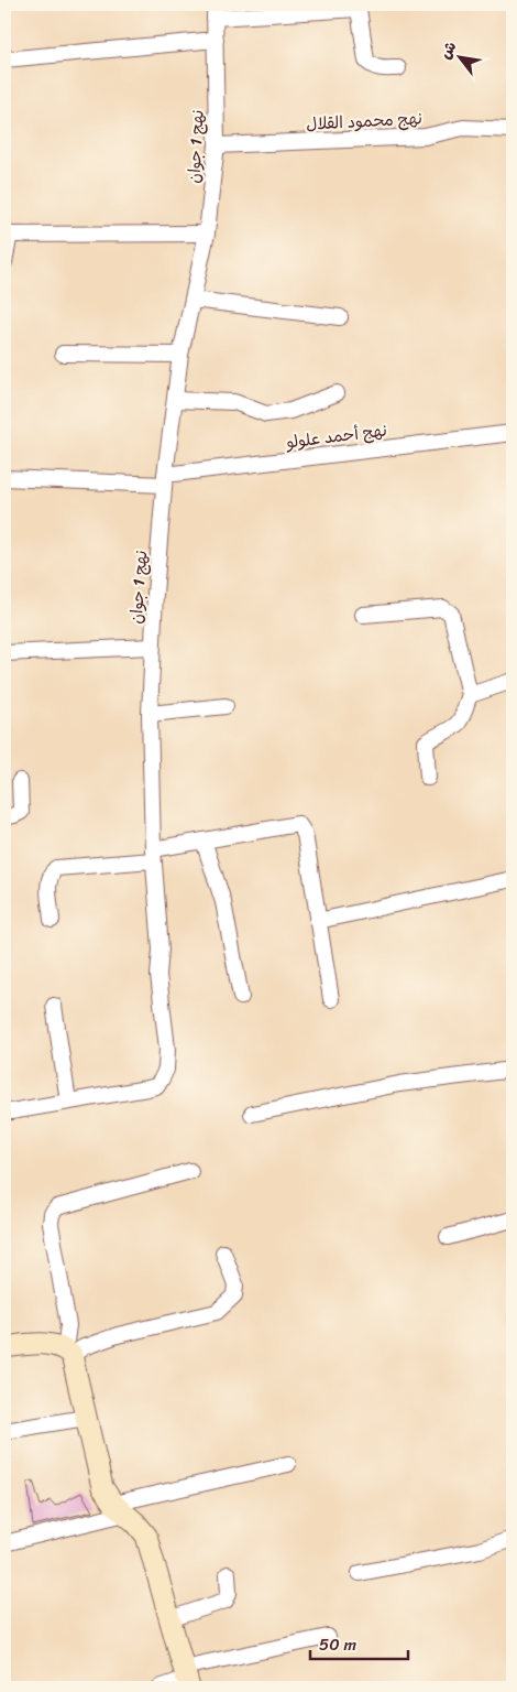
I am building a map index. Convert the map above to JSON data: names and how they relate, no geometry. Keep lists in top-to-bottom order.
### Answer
{
  "streets": {
    "street": ["نهج محمود القلال", "نهج 1 جوان", "نهج أحمد علولو"]
  },
  "crossings": [
    ["نهج محمود القلال", "نهج 1 جوان"],
    ["نهج 1 جوان", "نهج أحمد علولو"]
  ],
  "scale_bar": "50 m",
  "north": "top left"
}
